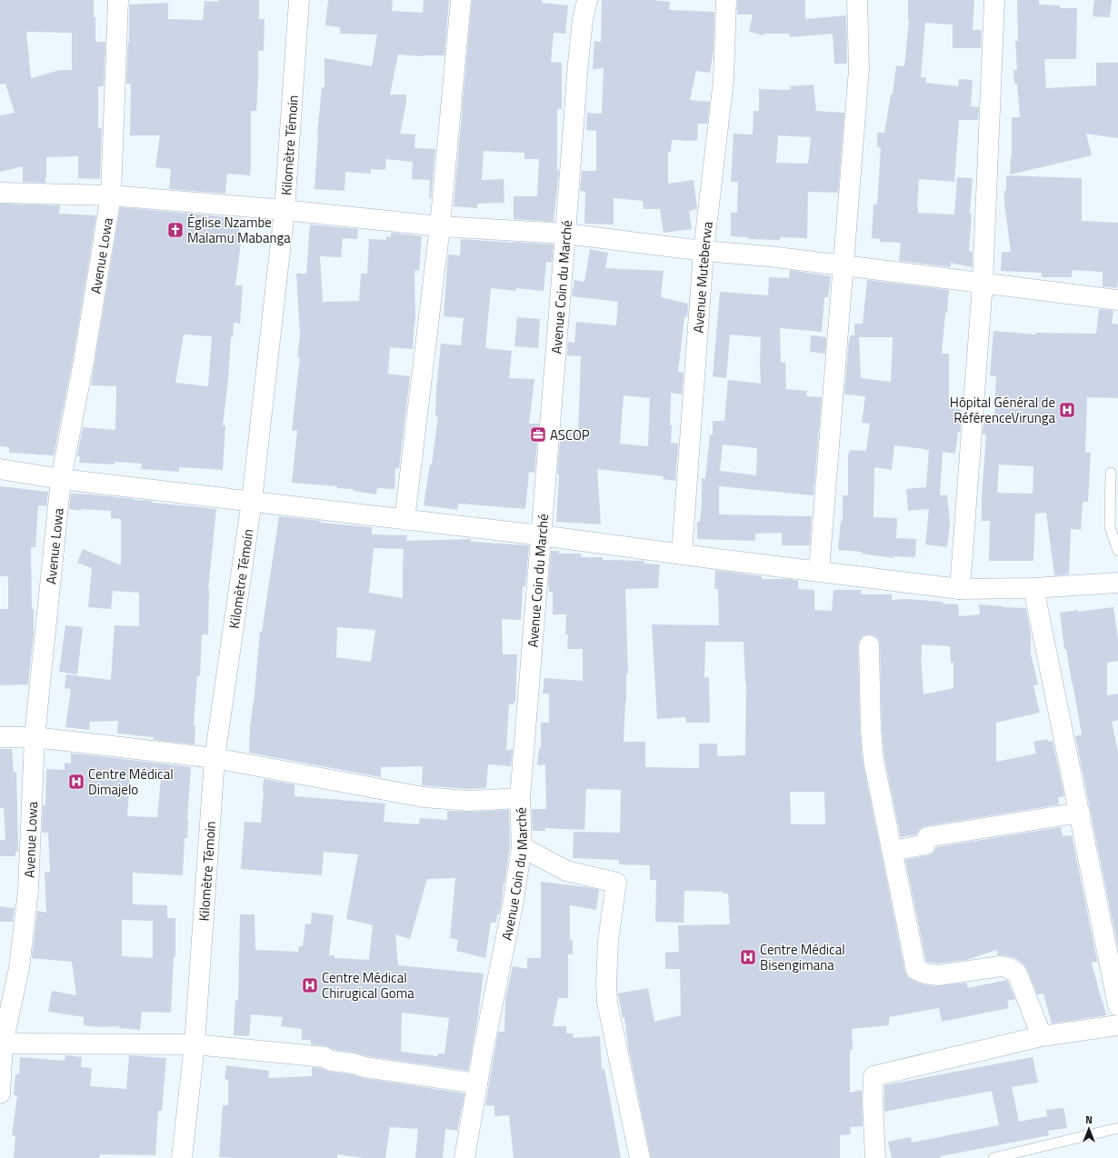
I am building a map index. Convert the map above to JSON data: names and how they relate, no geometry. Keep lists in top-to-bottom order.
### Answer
{
  "streets": {
    "street": [
      "Kilomètre Témoin",
      "Avenue Lowa",
      "Avenue Muteberwa",
      "Avenue Coin du Marché"
    ]
  },
  "places": {
    "church": ["Église Nzambe Malamu Mabanga"],
    "hospital": [
      "Hôpital Général de RéférenceVirunga",
      "Centre Médical Dimajelo",
      "Centre Médical Bisengimana",
      "Centre Médical Chirugical Goma"
    ],
    "office": ["ASCOP"]
  },
  "north": "top"
}
